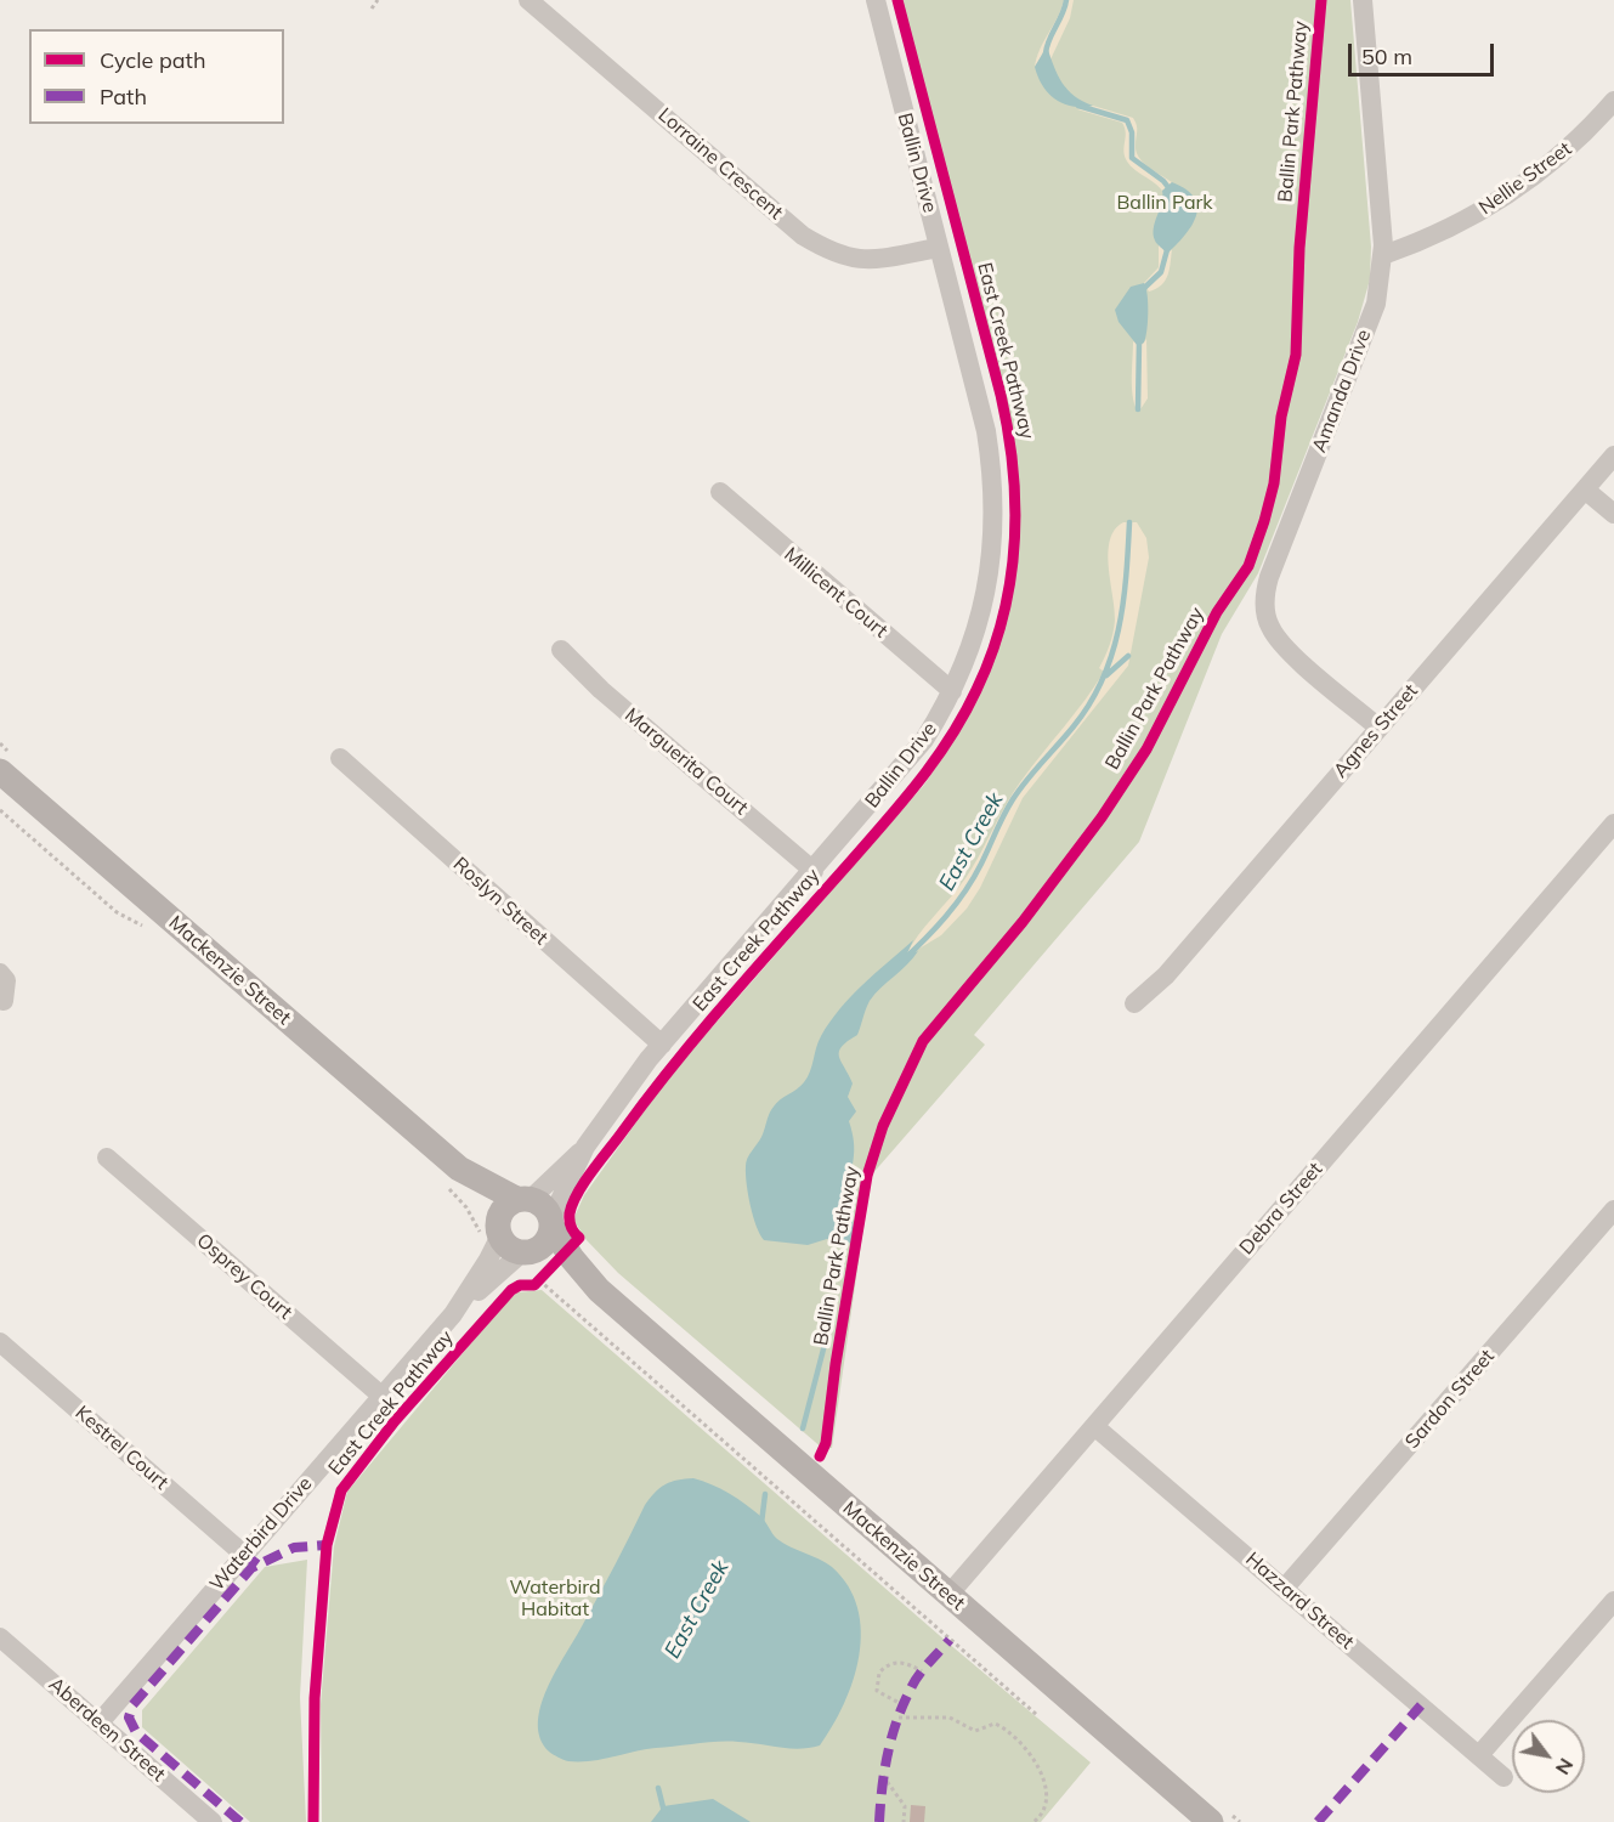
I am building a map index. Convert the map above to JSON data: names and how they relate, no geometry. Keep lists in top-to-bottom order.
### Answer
{
  "streets": {
    "main road": ["Mackenzie Street"],
    "street": [
      "Ballin Drive",
      "Lorraine Crescent",
      "Nellie Street",
      "Amanda Drive",
      "Millicent Court",
      "Agnes Street",
      "Marguerita Court",
      "Roslyn Street",
      "Debra Street",
      "Osprey Court",
      "Sardon Street",
      "Kestrel Court",
      "Waterbird Drive",
      "Hazzard Street",
      "Aberdeen Street"
    ],
    "cycle path": ["Ballin Park Pathway", "East Creek Pathway"]
  },
  "crossings": [
    ["Ballin Drive", "Lorraine Crescent"],
    ["Ballin Drive", "Millicent Court"],
    ["Ballin Drive", "Marguerita Court"],
    ["Ballin Drive", "Roslyn Street"],
    ["Ballin Drive", "Mackenzie Street"],
    ["Ballin Drive", "Waterbird Drive"],
    ["Nellie Street", "Amanda Drive"],
    ["Amanda Drive", "Agnes Street"],
    ["Mackenzie Street", "Debra Street"],
    ["Mackenzie Street", "Waterbird Drive"],
    ["Debra Street", "Hazzard Street"],
    ["Osprey Court", "Waterbird Drive"],
    ["Sardon Street", "Hazzard Street"],
    ["Kestrel Court", "Waterbird Drive"],
    ["Waterbird Drive", "Aberdeen Street"]
  ],
  "water": ["East Creek"],
  "parks": ["Ballin Park", "Waterbird Habitat"],
  "legend": ["Cycle path", "Path"],
  "scale_bar": "50 m",
  "north": "bottom right"
}
